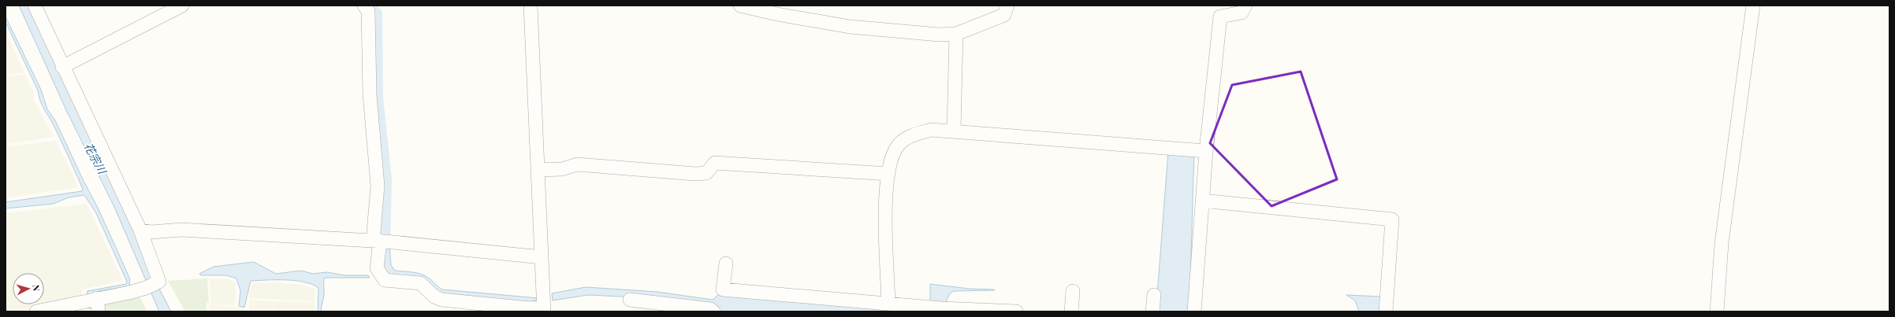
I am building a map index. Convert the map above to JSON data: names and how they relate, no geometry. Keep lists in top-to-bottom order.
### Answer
{
  "water": ["花宗川"],
  "north": "right"
}
